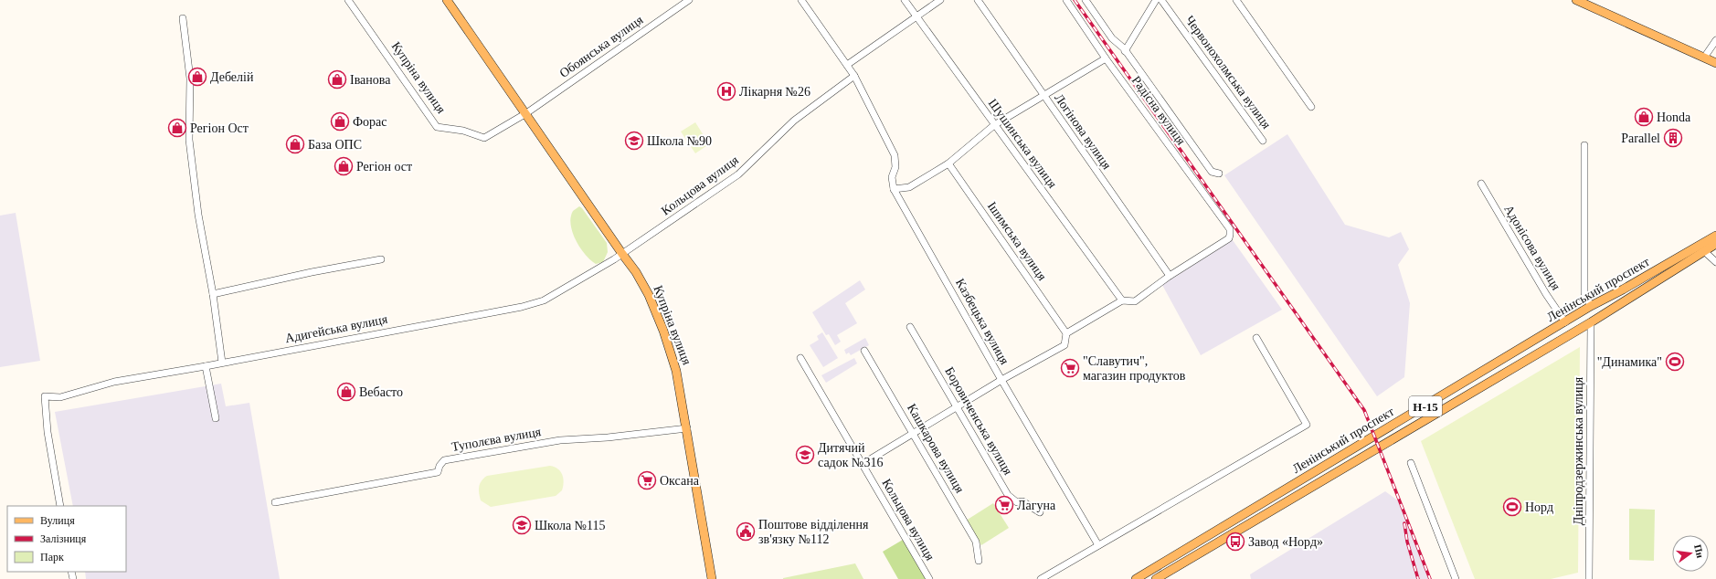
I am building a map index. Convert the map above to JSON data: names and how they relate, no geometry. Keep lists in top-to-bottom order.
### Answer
{
  "streets": {
    "main road": ["Купріна вулиця", "Ленінський проспект", "Н-15"],
    "street": [
      "Обоянська вулиця",
      "Червонохолмська вулиця",
      "Радісна вулиця",
      "Логінова вулиця",
      "Шушинська вулиця",
      "Кольцова вулиця",
      "Ішимська вулиця",
      "Адонісова вулиця",
      "Казбецька вулиця",
      "Адигейська вулиця",
      "Боровиченська вулиця",
      "Туполєва вулиця",
      "Кашкарова вулиця",
      "Дніпродзержинська вулиця"
    ]
  },
  "crossings": [
    ["Обоянська вулиця", "Купріна вулиця"],
    ["Купріна вулиця", "Кольцова вулиця"],
    ["Купріна вулиця", "Адигейська вулиця"],
    ["Купріна вулиця", "Туполєва вулиця"],
    ["Радісна вулиця", "Логінова вулиця"],
    ["Кольцова вулиця", "Адигейська вулиця"],
    ["Адонісова вулиця", "Ленінський проспект"],
    ["Ленінський проспект", "Дніпродзержинська вулиця"]
  ],
  "places": {
    "shop": [
      "Дебелій",
      "Іванова",
      "Honda",
      "Форас",
      "Регіон Ост",
      "База ОПС",
      "Регіон ост",
      "Вебасто"
    ],
    "hospital": ["Лікарня №26"],
    "building": ["Parallel"],
    "school or university": ["Школа №90", "Дитячий садок №316", "Школа №115"],
    "sports": ["\"Динамика\"", "Норд"],
    "supermarket": ["\"Славутич\", магазин продуктов", "Оксана", "Лагуна"],
    "public building": ["Поштове відділення зв'язку №112"],
    "bus stop": ["Завод «Норд»"]
  },
  "legend": ["Вулиця", "Залізниця", "Парк"],
  "north": "right"
}
